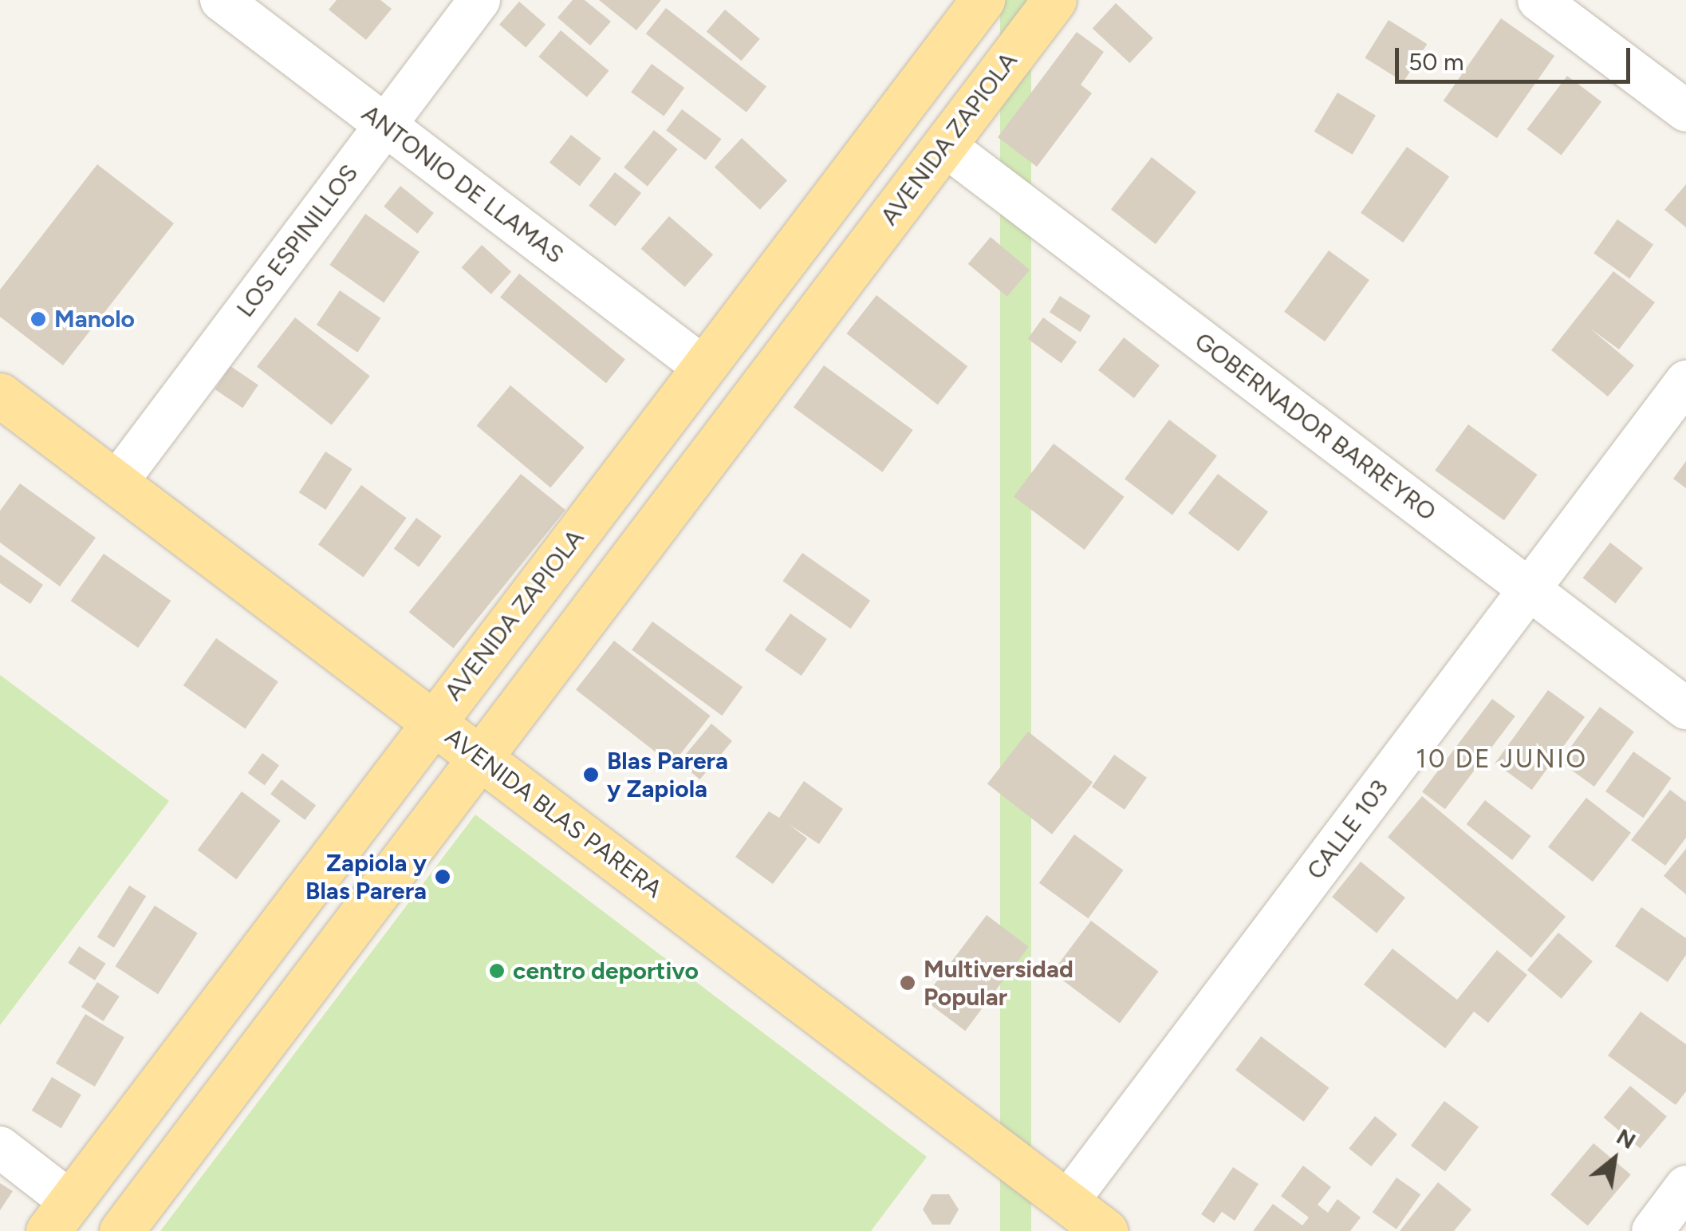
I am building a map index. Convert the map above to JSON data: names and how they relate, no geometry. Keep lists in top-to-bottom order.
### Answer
{
  "streets": {
    "main road": ["AVENIDA ZAPIOLA", "AVENIDA BLAS PARERA"],
    "street": [
      "ANTONIO DE LLAMAS",
      "LOS ESPINILLOS",
      "GOBERNADOR BARREYRO",
      "CALLE 103"
    ]
  },
  "crossings": [
    ["AVENIDA ZAPIOLA", "ANTONIO DE LLAMAS"],
    ["AVENIDA ZAPIOLA", "GOBERNADOR BARREYRO"],
    ["AVENIDA ZAPIOLA", "AVENIDA BLAS PARERA"],
    ["ANTONIO DE LLAMAS", "LOS ESPINILLOS"],
    ["LOS ESPINILLOS", "AVENIDA BLAS PARERA"],
    ["GOBERNADOR BARREYRO", "CALLE 103"],
    ["AVENIDA BLAS PARERA", "CALLE 103"]
  ],
  "districts": ["10 DE JUNIO"],
  "places": [
    "Manolo",
    "Blas Parera y Zapiola",
    "Zapiola y Blas Parera",
    "centro deportivo",
    "Multiversidad Popular"
  ],
  "scale_bar": "50 m",
  "north": "top right"
}
